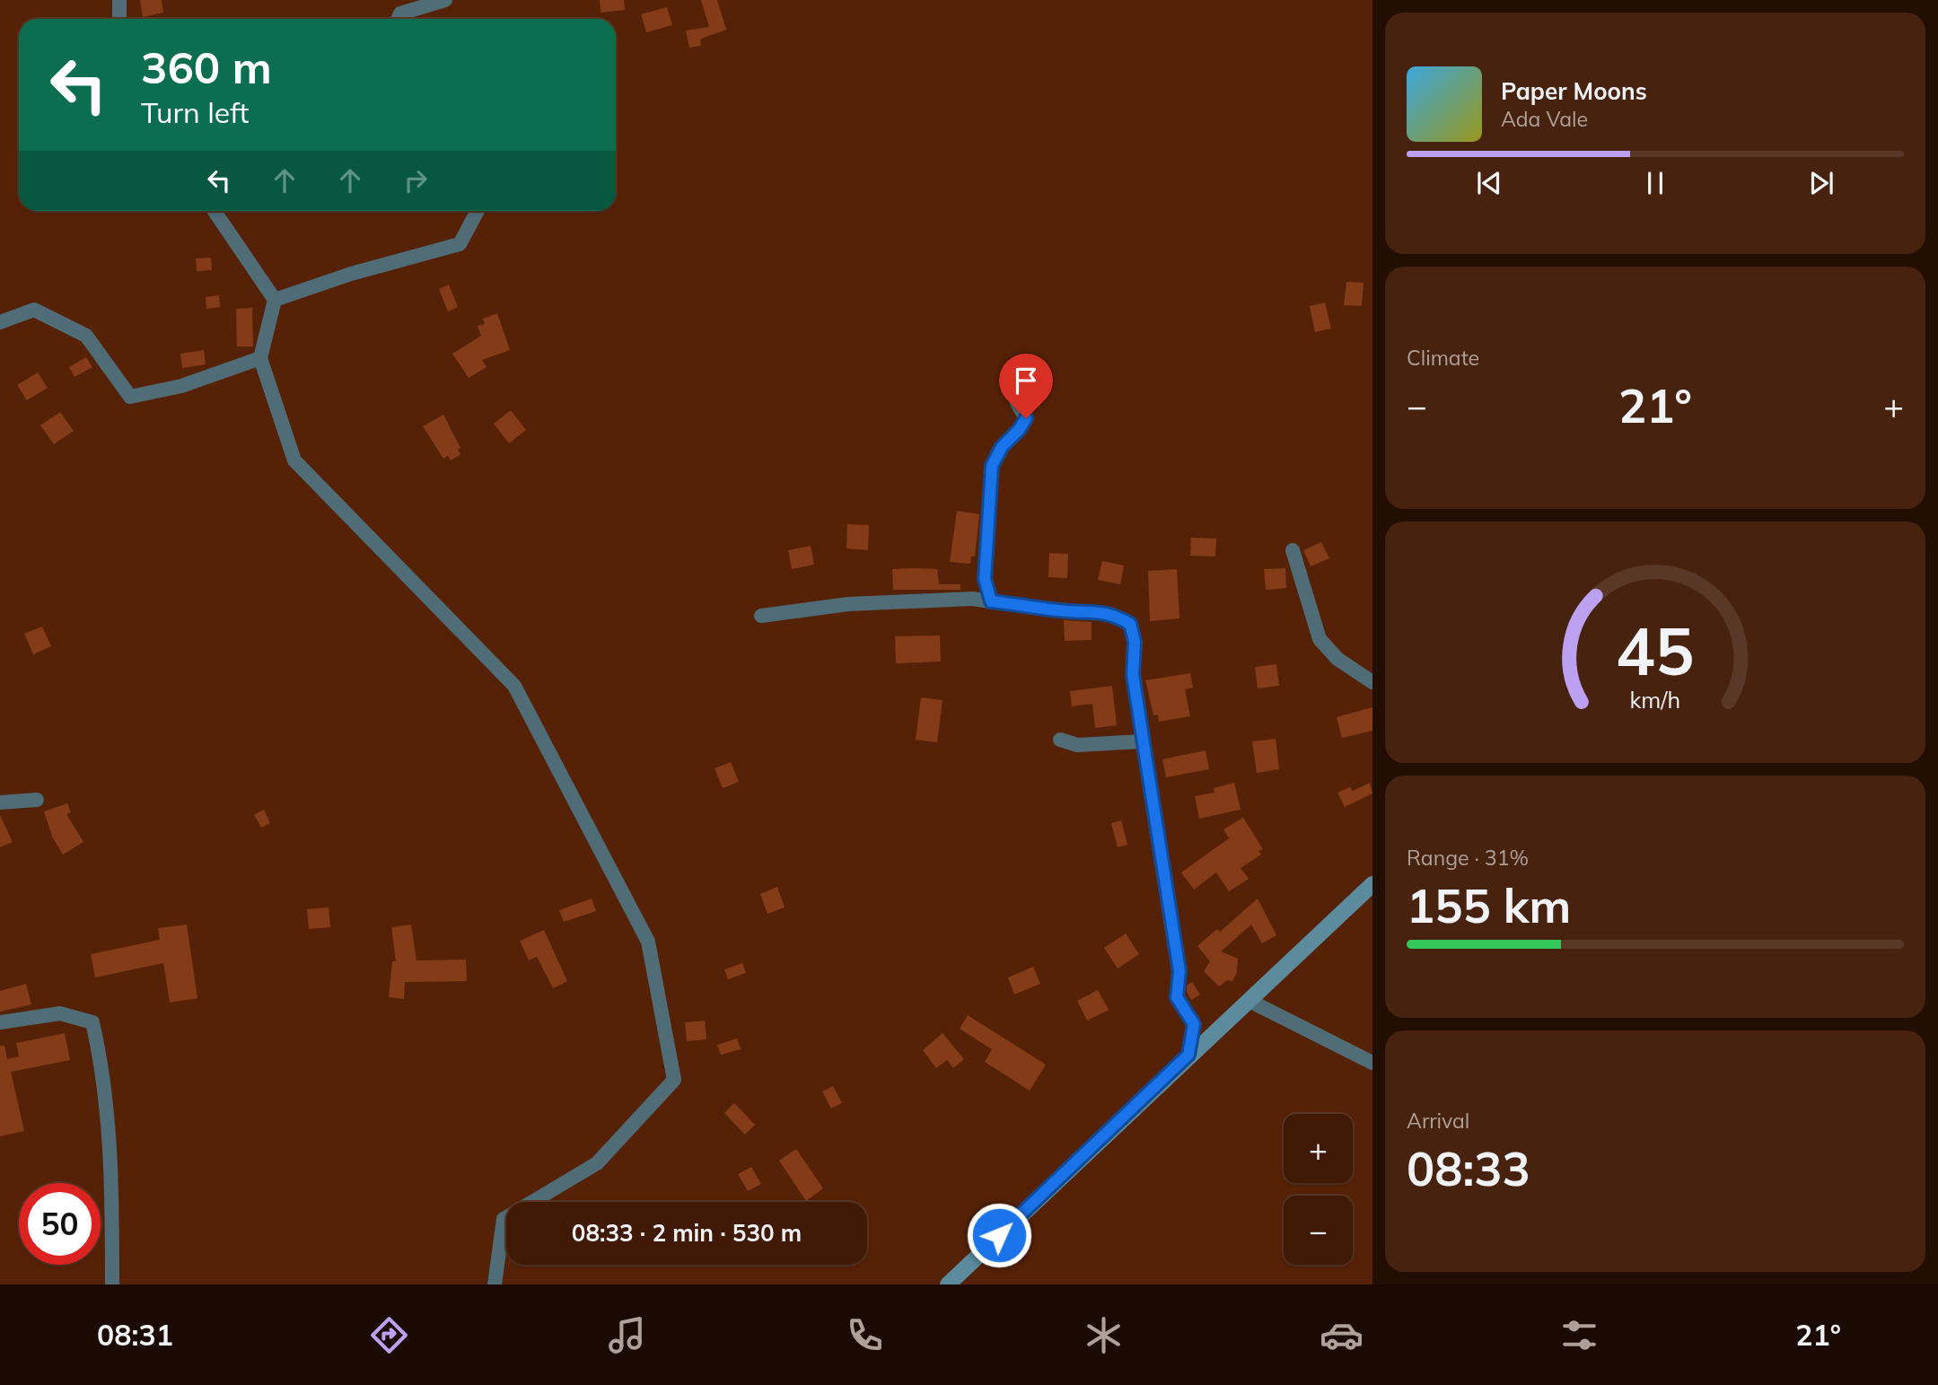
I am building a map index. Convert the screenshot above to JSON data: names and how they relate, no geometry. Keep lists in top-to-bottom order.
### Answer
{
  "page": {
    "turn": ["360 m", "Turn left"],
    "song": ["Paper Moons", "Ada Vale"],
    "tile": [
      "Climate",
      ["Range · 31%", "155 km"],
      ["Arrival", "08:33"]
    ],
    "heat": ["−", "21°", "+"],
    "map_buttons": ["+", "−"],
    "limit": "50",
    "trip": "08:33 · 2 min · 530 m",
    "tabs": ["08:31", "21°"],
    "gauge": ["45", "km/h"]
  }
}
